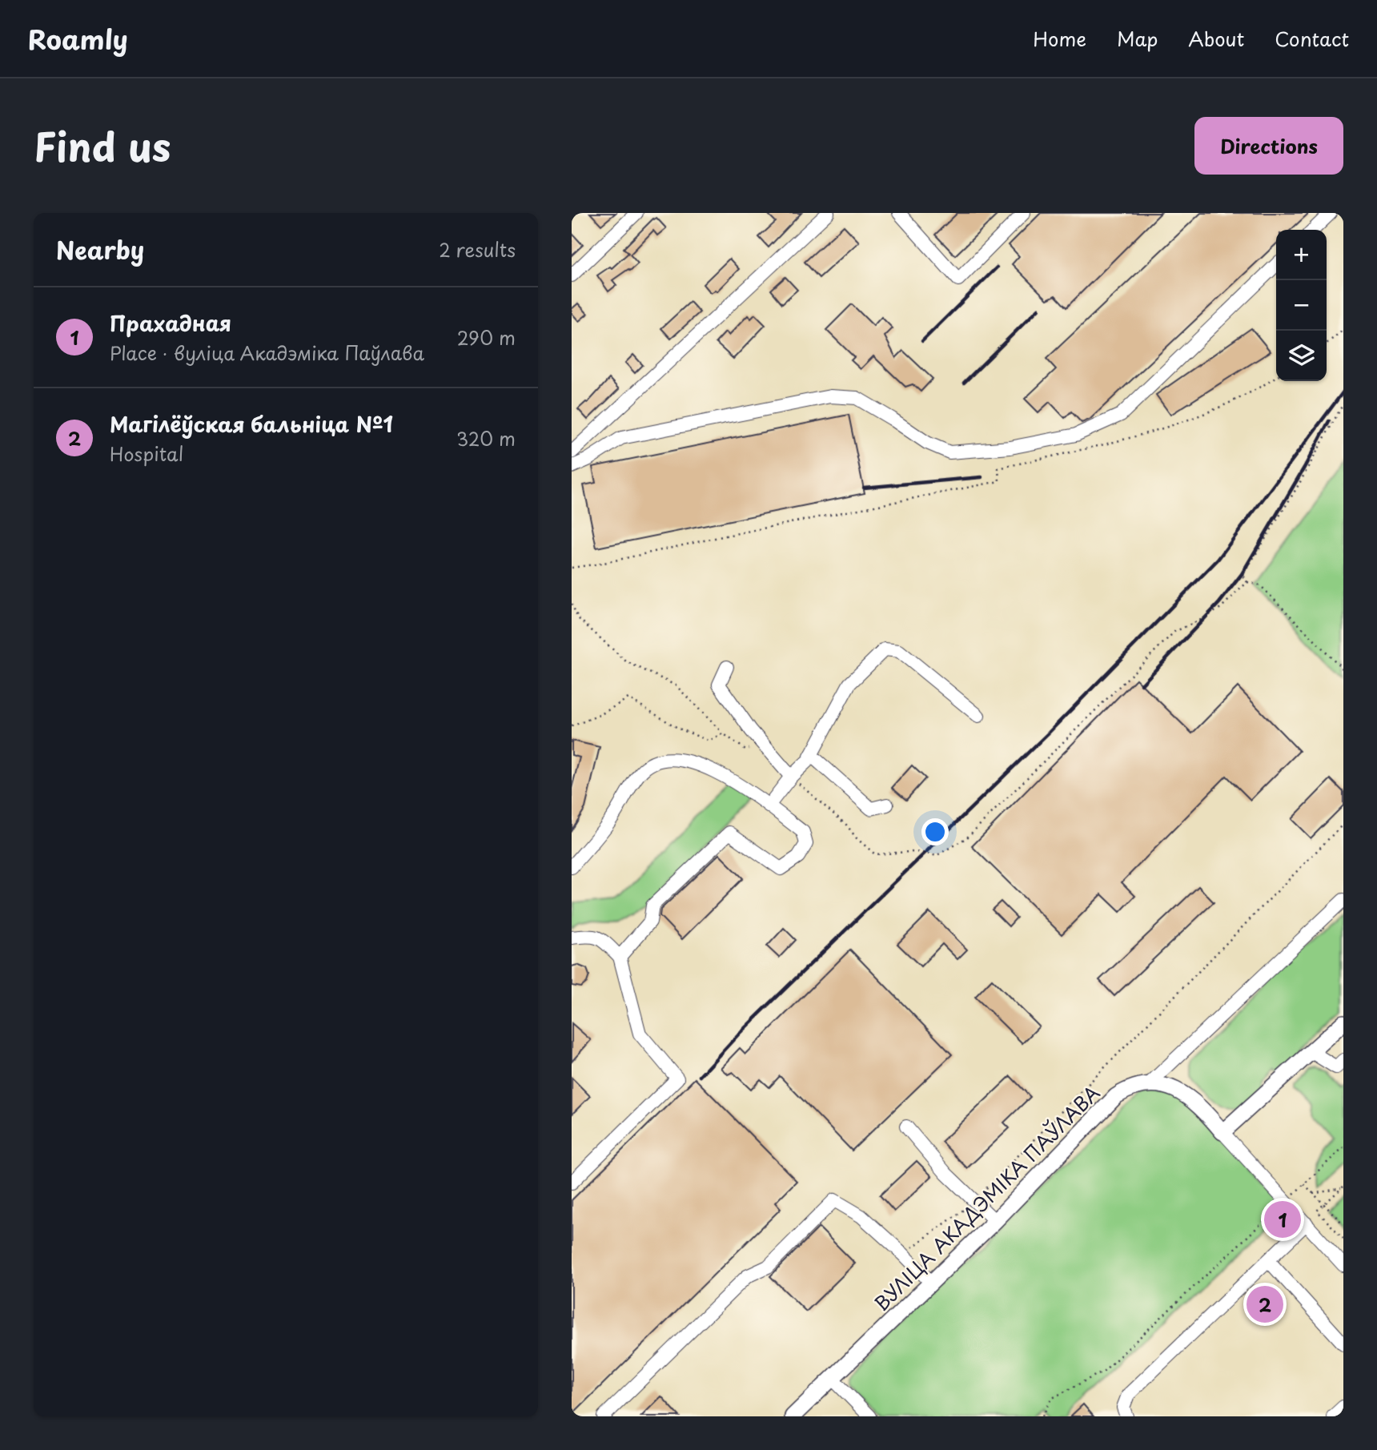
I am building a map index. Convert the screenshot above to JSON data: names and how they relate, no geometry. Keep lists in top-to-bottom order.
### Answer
{
  "streets": {
    "main road": ["ВУЛІЦА АКАДЭМІКА ПАЎЛАВА"]
  },
  "page": {
    "header": "Roamly",
    "nav": [
      "Home",
      "Map",
      "About",
      "Contact"
    ],
    "title": "Find us",
    "buttons": "Directions",
    "heading": ["Nearby", "2 results"],
    "map_buttons": ["+", "−"],
    "list": [
      {
        "mark": "1",
        "name": "Прахадная",
        "note": "Place · вуліца Акадэміка Паўлава",
        "value": "290 m"
      },
      {
        "mark": "2",
        "name": "Магілёўская бальніца №1",
        "note": "Hospital",
        "value": "320 m"
      }
    ],
    "pins": ["1", "2"]
  }
}
